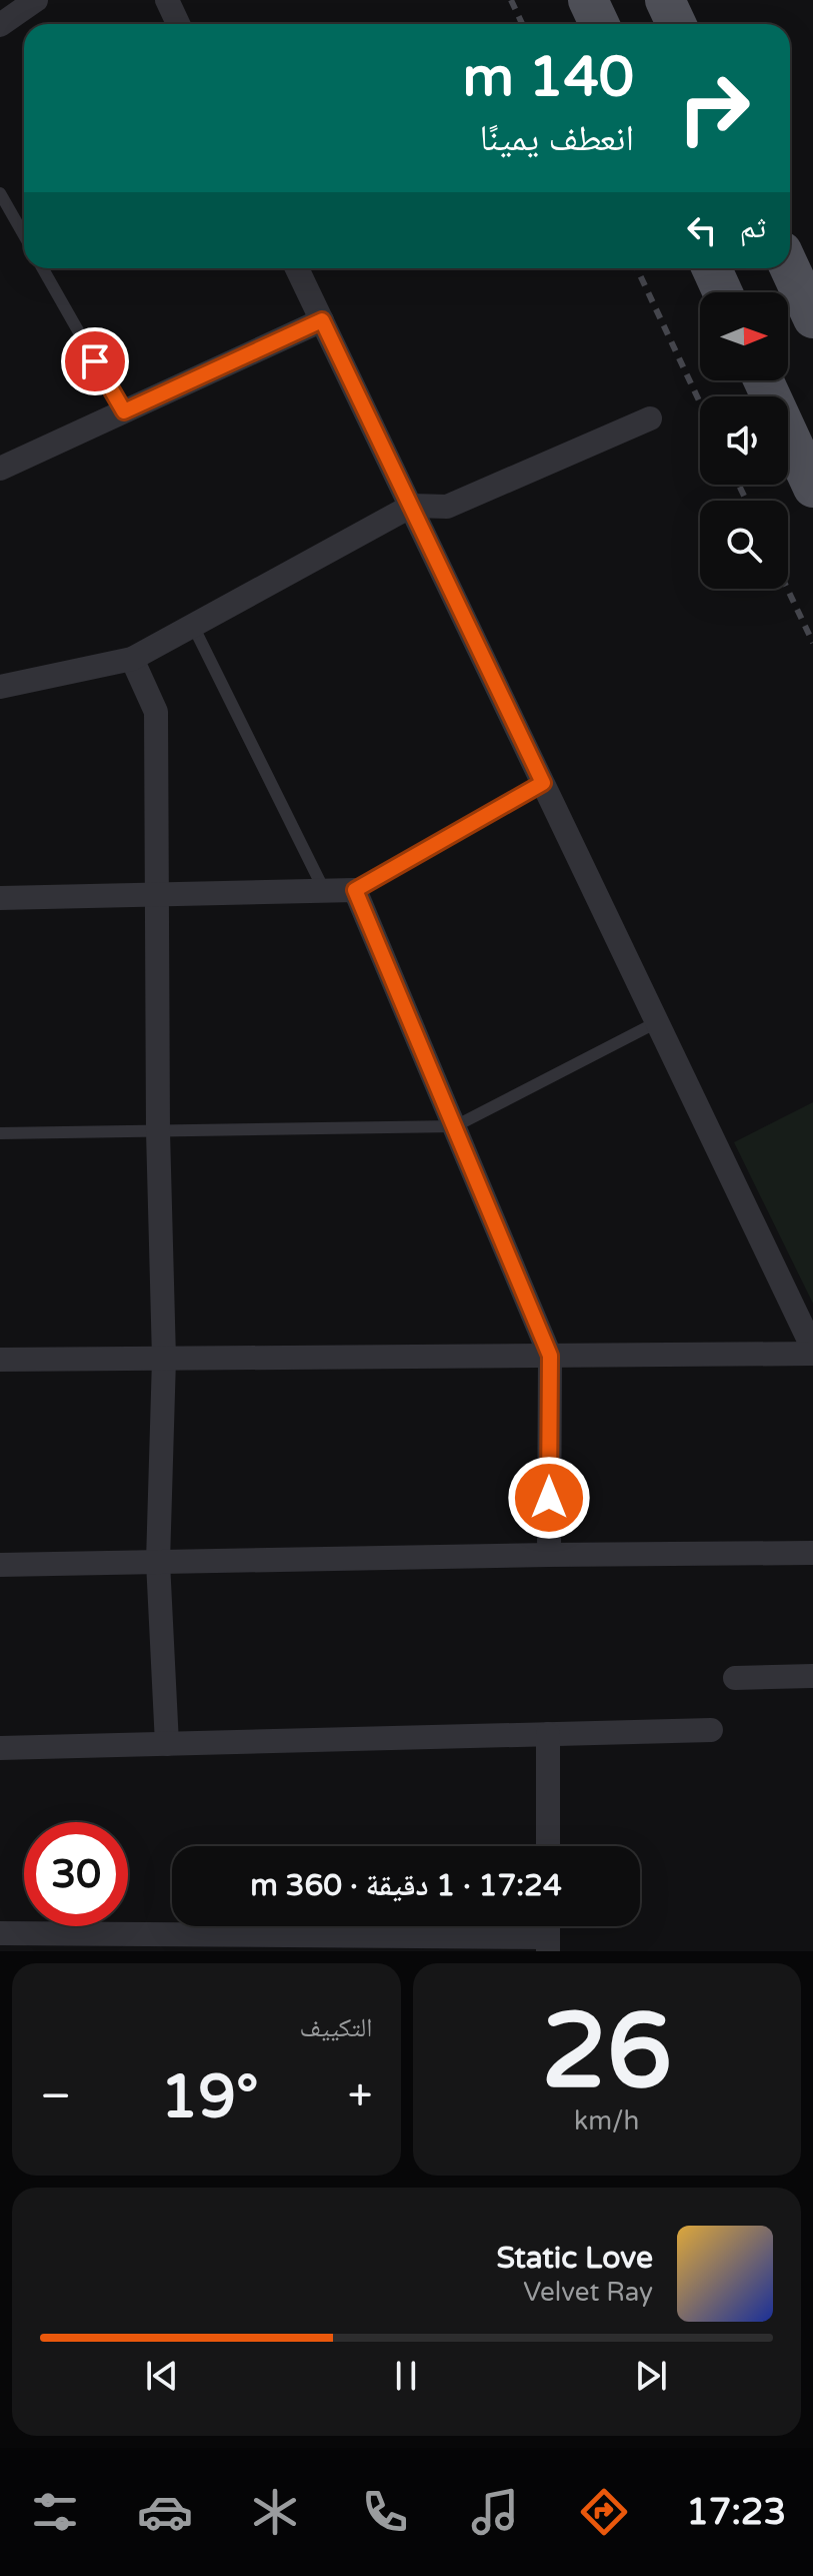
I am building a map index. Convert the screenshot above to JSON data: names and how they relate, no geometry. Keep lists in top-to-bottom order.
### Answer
{
  "north": "right",
  "page": {
    "turn": ["140 m", "انعطف يمينًا"],
    "then": "ثم",
    "limit": "30",
    "trip": "17:24 · 1 دقيقة · 360 m",
    "tile": [
      ["26", "km/h"],
      "التكييف"
    ],
    "heat": ["−", "19°", "+"],
    "song": ["Static Love", "Velvet Ray"],
    "tabs": "17:23"
  }
}
